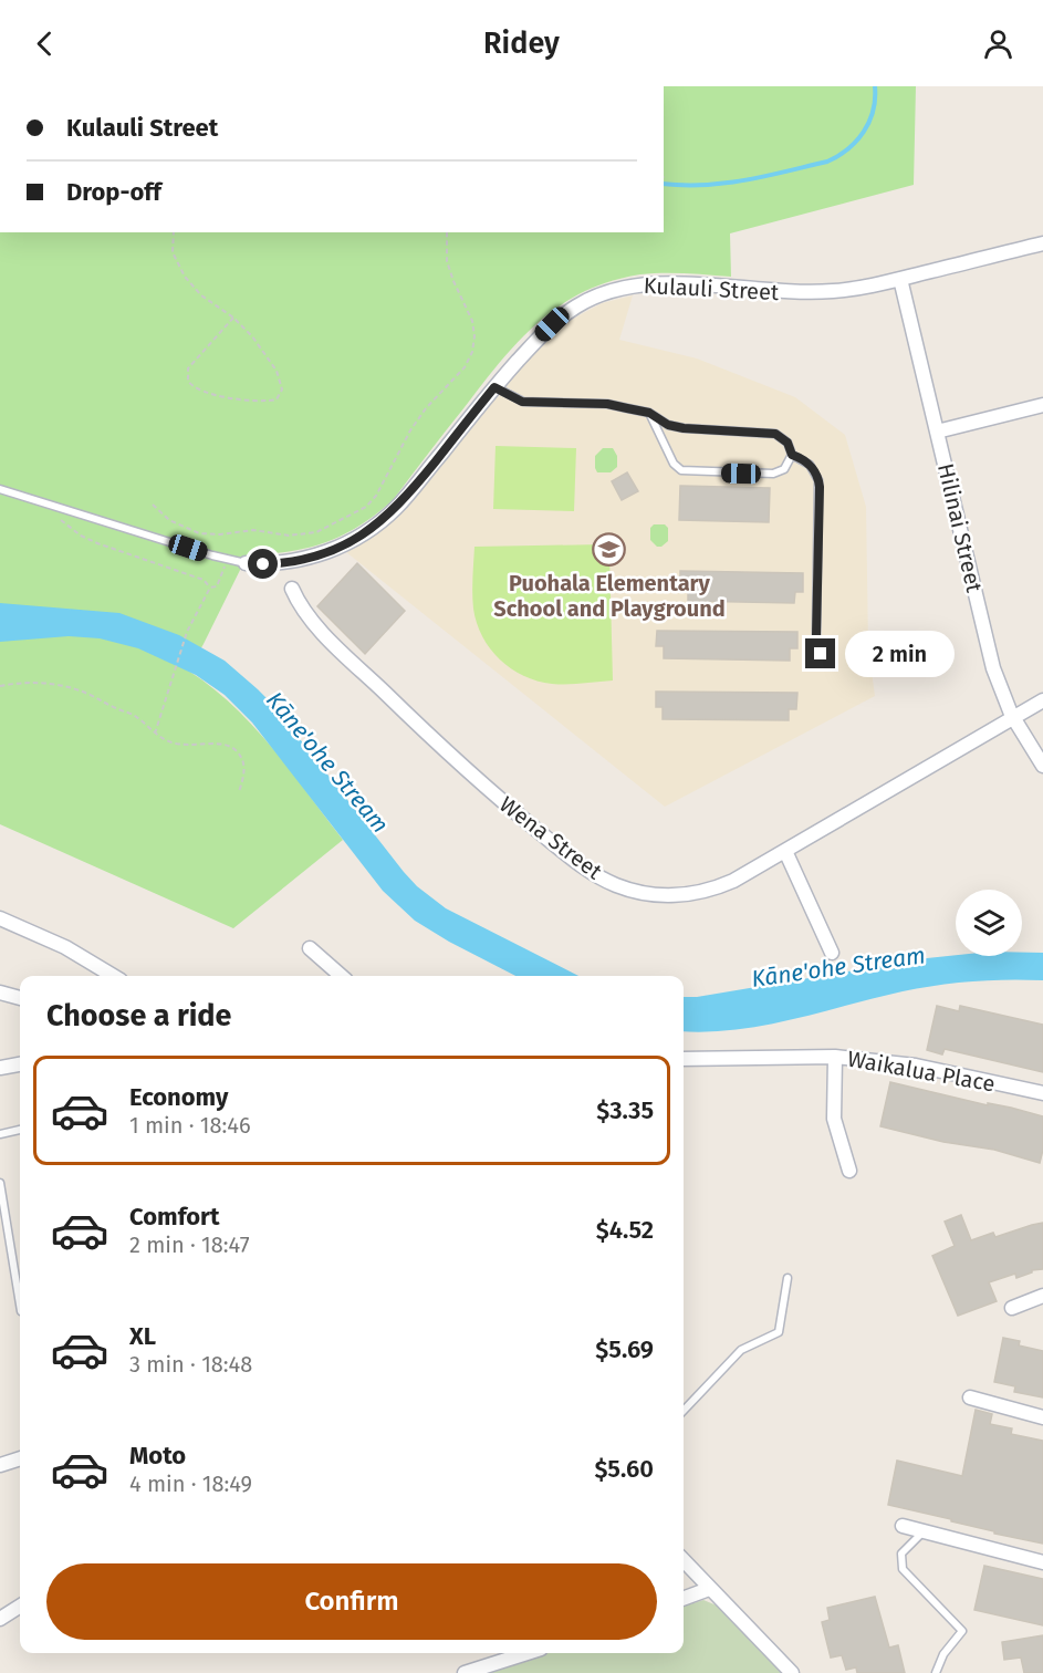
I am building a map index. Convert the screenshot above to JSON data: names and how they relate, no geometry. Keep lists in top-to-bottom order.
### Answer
{
  "streets": {
    "street": [
      "Kulauli Street",
      "Hilinai Street",
      "Wena Street",
      "Waikalua Place"
    ]
  },
  "crossings": [
    ["Kulauli Street", "Hilinai Street"],
    ["Hilinai Street", "Wena Street"]
  ],
  "water": ["Kāne'ohe Stream"],
  "places": {
    "school or university": ["Puohala Elementary School and Playground"]
  },
  "page": {
    "header": "Ridey",
    "banner": ["Kulauli Street", "Drop-off"],
    "bubble": "2 min",
    "heading": "Choose a ride",
    "list": [
      {
        "name": "Economy",
        "note": "1 min · 18:46",
        "value": "$3.35"
      },
      {
        "name": "Comfort",
        "note": "2 min · 18:47",
        "value": "$4.52"
      },
      {
        "name": "XL",
        "note": "3 min · 18:48",
        "value": "$5.69"
      },
      {
        "name": "Moto",
        "note": "4 min · 18:49",
        "value": "$5.60"
      }
    ],
    "buttons": "Confirm"
  }
}
